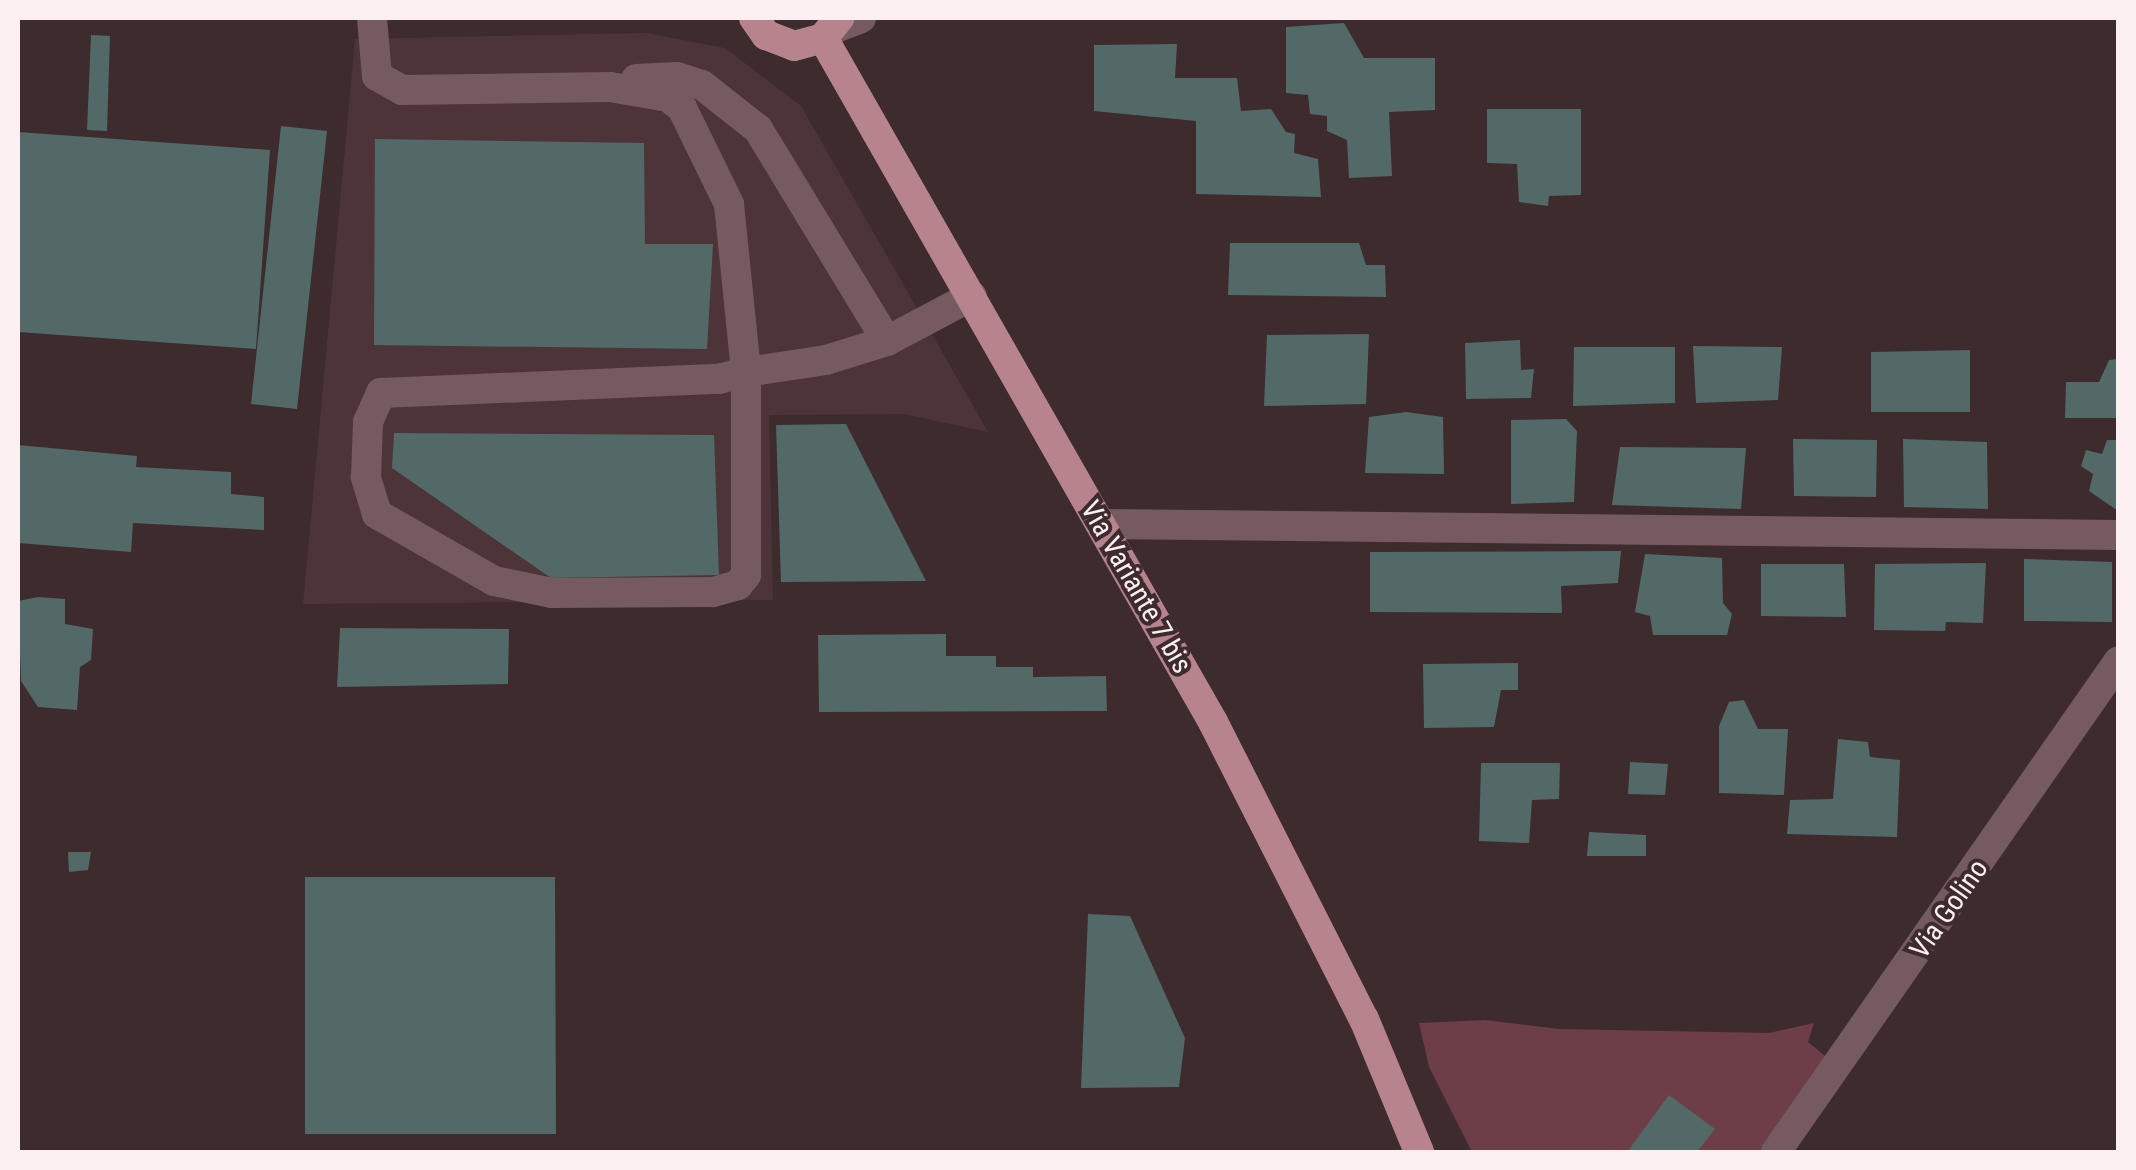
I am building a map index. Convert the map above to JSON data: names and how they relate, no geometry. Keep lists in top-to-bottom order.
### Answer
{
  "streets": {
    "main road": ["Via Variante 7 bis"],
    "street": ["Via Golino"]
  }
}
